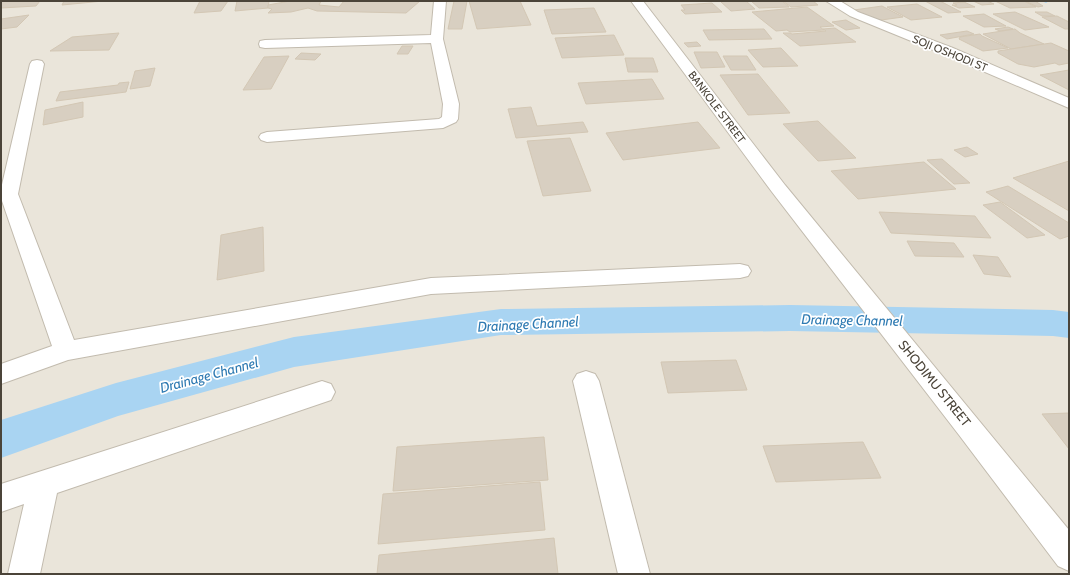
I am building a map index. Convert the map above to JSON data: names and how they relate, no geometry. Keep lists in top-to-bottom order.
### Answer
{
  "streets": {
    "street": ["SOJI OSHODI ST", "BANKOLE STREET", "SHODIMU STREET"]
  },
  "crossings": [
    ["BANKOLE STREET", "SHODIMU STREET"]
  ],
  "water": ["Drainage Channel"]
}
